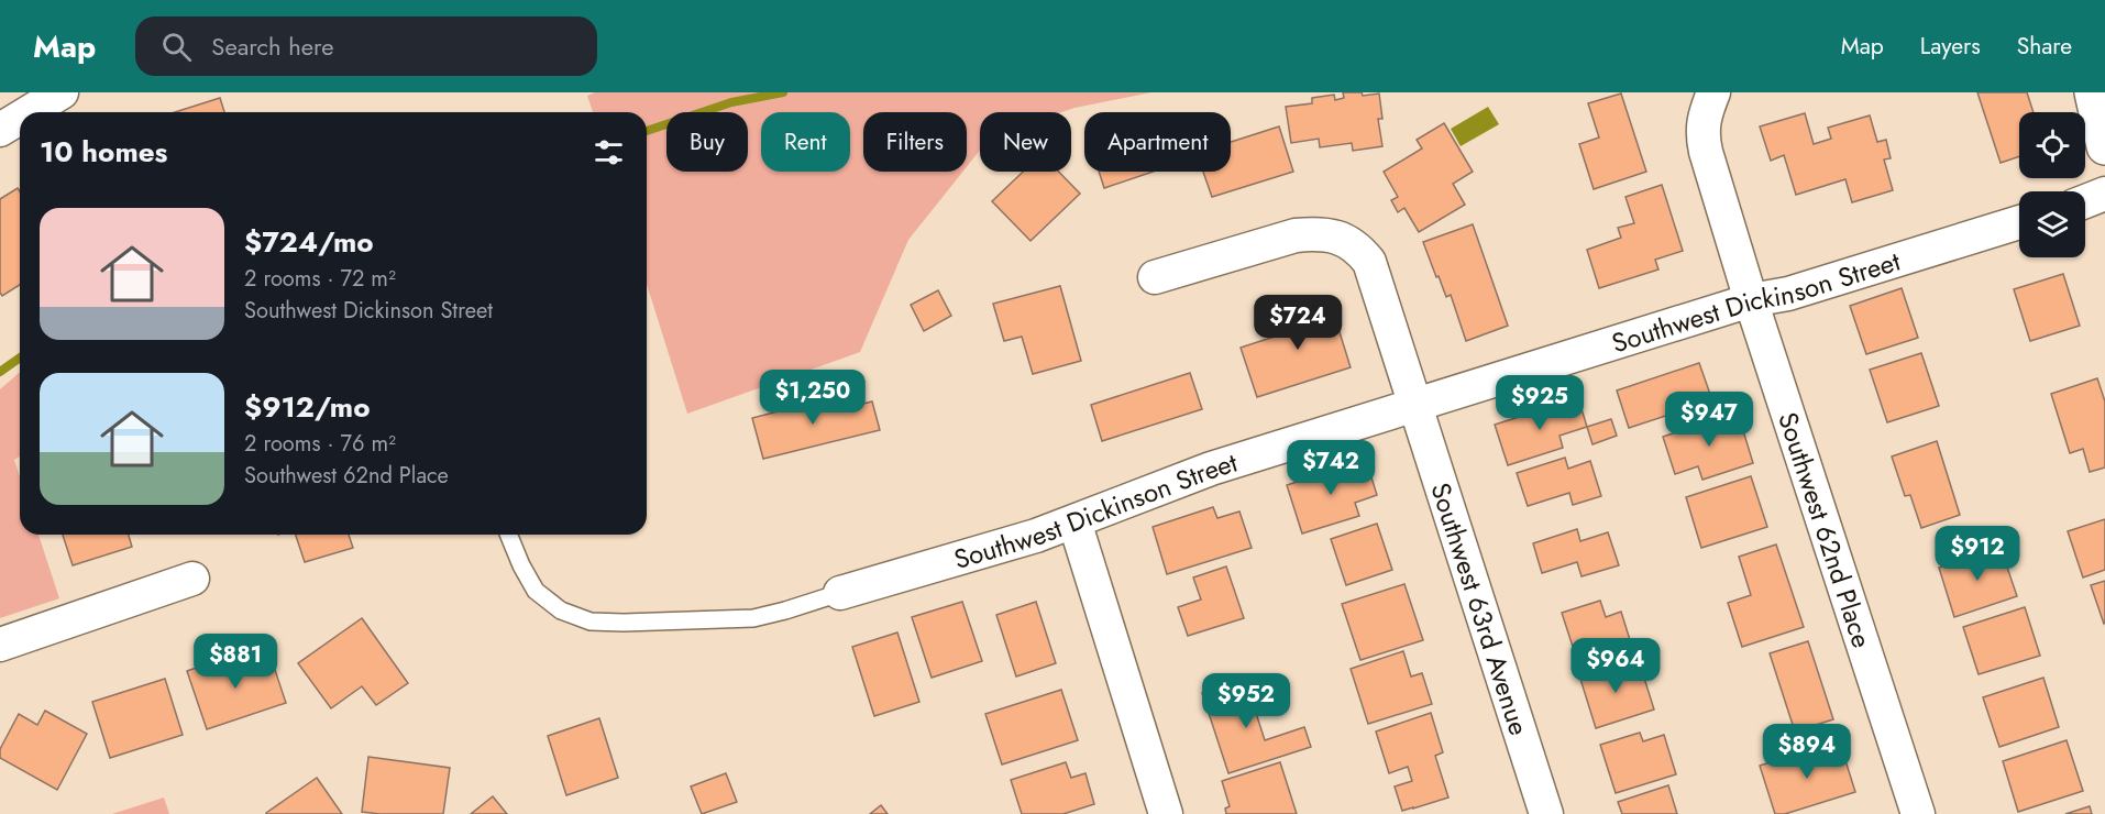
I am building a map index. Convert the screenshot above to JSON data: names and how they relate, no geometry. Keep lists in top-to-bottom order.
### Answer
{
  "streets": {
    "street": ["Southwest Dickinson Street", "Southwest 62nd Place", "Southwest 63rd Avenue"]
  },
  "crossings": [
    ["Southwest Dickinson Street", "Southwest 62nd Place"],
    ["Southwest Dickinson Street", "Southwest 63rd Avenue"]
  ],
  "page": {
    "header": "Map",
    "search": "Search here",
    "nav": ["Map", "Layers", "Share"],
    "chip": [
      "Buy",
      "Rent",
      "Filters",
      "New",
      "Apartment"
    ],
    "heading": "10 homes",
    "list": [
      {
        "name": "$724/mo",
        "note": "2 rooms · 72 m² · Southwest Dickinson Street"
      },
      {
        "name": "$912/mo",
        "note": "2 rooms · 76 m² · Southwest 62nd Place"
      }
    ],
    "price": [
      "$724",
      "$1,250",
      "$925",
      "$947",
      "$742",
      "$912",
      "$881",
      "$964",
      "$952",
      "$894"
    ]
  }
}
